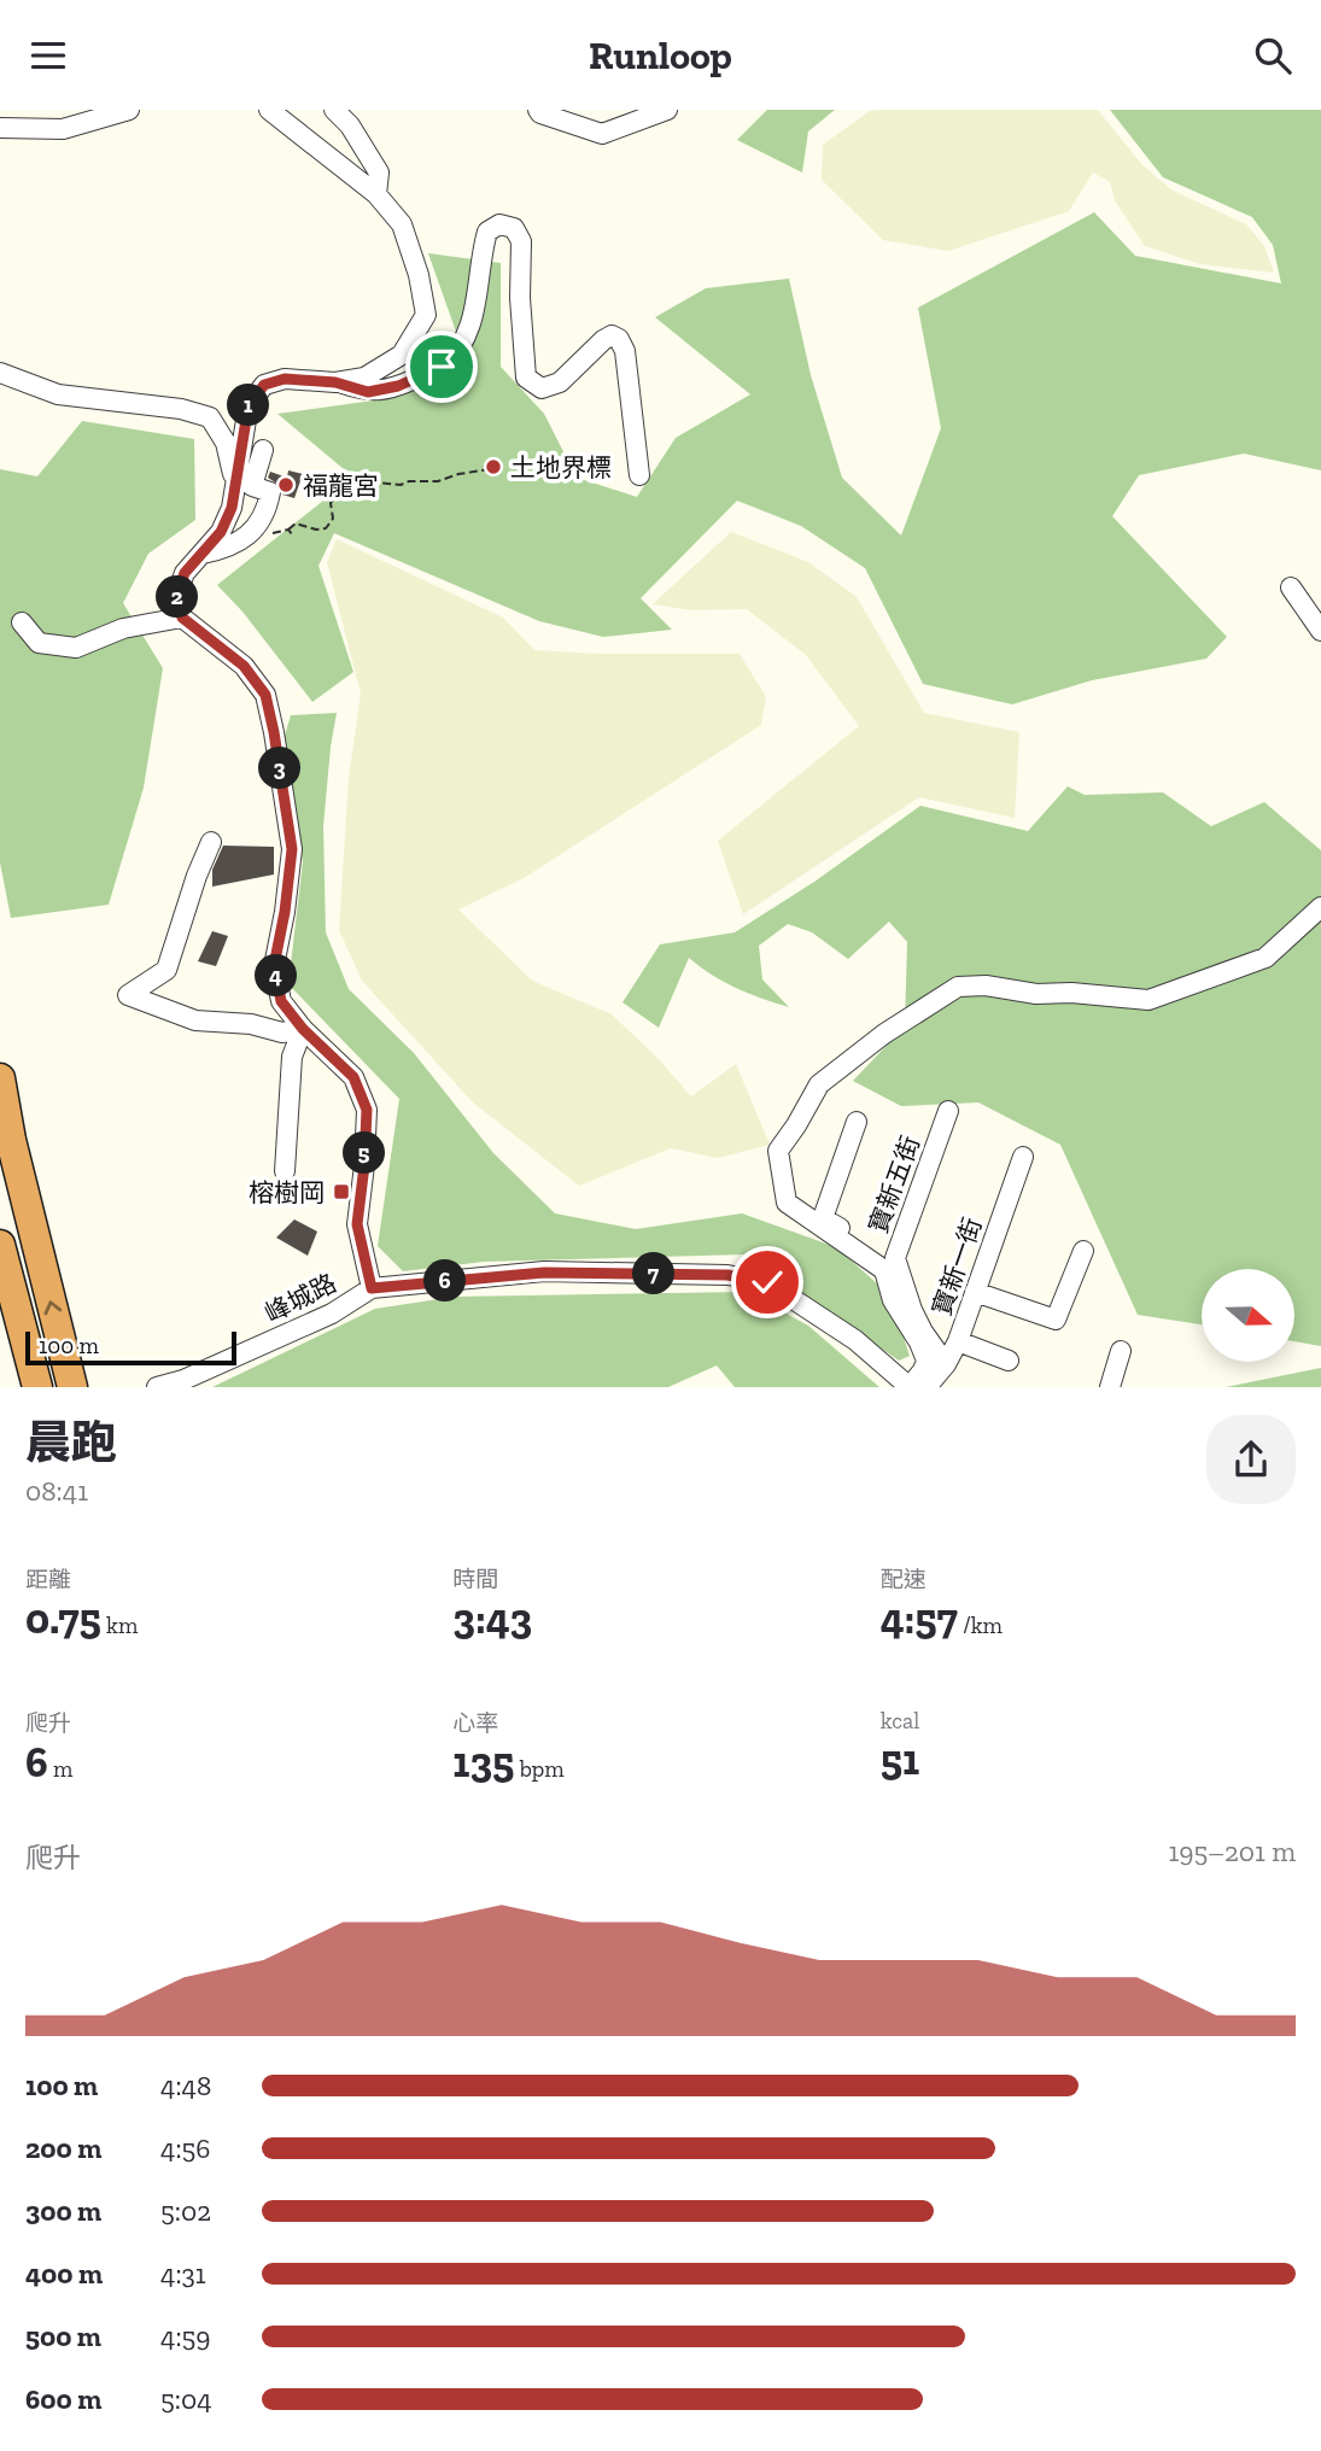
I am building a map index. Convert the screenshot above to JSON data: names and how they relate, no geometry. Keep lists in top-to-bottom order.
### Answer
{
  "streets": {
    "street": ["寶新五街", "寶新一街", "峰城路"]
  },
  "crossings": [
    ["寶新五街", "寶新一街"]
  ],
  "places": {
    "other": ["土地界標", "福龍宮"],
    "transit": ["榕樹岡"]
  },
  "scale_bar": "100 m",
  "north": "right",
  "page": {
    "header": "Runloop",
    "pins": [
      "1",
      "2",
      "3",
      "4",
      "5",
      "7",
      "6"
    ],
    "scale": "100 m",
    "heading": ["晨跑", "08:41"],
    "stats": [
      ["距離", "0.75 km"],
      ["時間", "3:43"],
      ["配速", "4:57 /km"],
      ["爬升", "6 m"],
      ["心率", "135 bpm"],
      ["kcal", "51"]
    ],
    "chart": ["爬升", "195–201 m"],
    "list": [
      {
        "name": "100 m",
        "note": "4:48"
      },
      {
        "name": "200 m",
        "note": "4:56"
      },
      {
        "name": "300 m",
        "note": "5:02"
      },
      {
        "name": "400 m",
        "note": "4:31"
      },
      {
        "name": "500 m",
        "note": "4:59"
      },
      {
        "name": "600 m",
        "note": "5:04"
      }
    ]
  }
}
